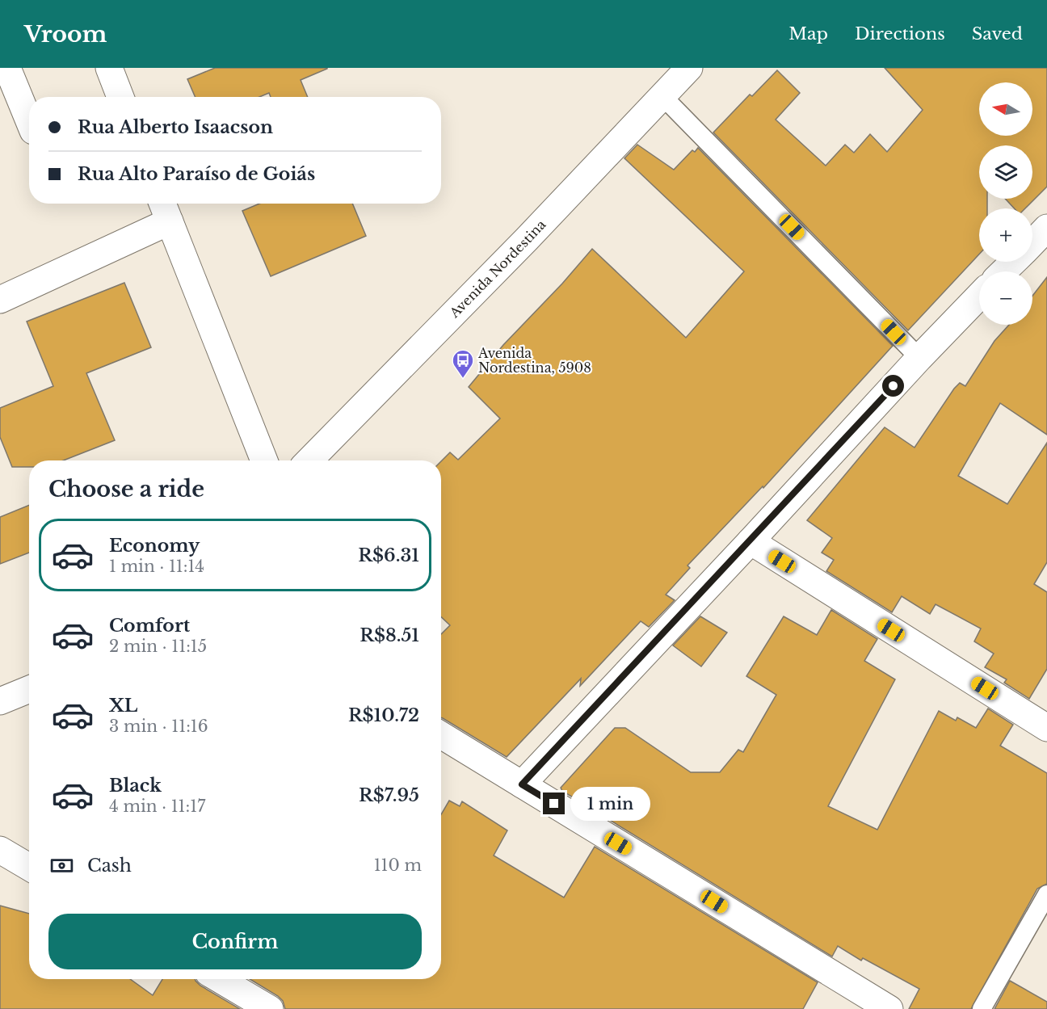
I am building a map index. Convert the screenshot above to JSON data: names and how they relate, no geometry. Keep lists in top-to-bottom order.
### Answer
{
  "streets": {
    "street": ["Avenida Nordestina"]
  },
  "places": {
    "bus stop": ["Avenida Nordestina, 5908"]
  },
  "north": "left",
  "page": {
    "header": "Vroom",
    "nav": ["Map", "Directions", "Saved"],
    "map_buttons": ["+", "−"],
    "banner": ["Rua Alberto Isaacson", "Rua Alto Paraíso de Goiás"],
    "heading": "Choose a ride",
    "list": [
      {
        "name": "Economy",
        "note": "1 min · 11:14",
        "value": "R$6.31"
      },
      {
        "name": "Comfort",
        "note": "2 min · 11:15",
        "value": "R$8.51"
      },
      {
        "name": "XL",
        "note": "3 min · 11:16",
        "value": "R$10.72"
      },
      {
        "name": "Black",
        "note": "4 min · 11:17",
        "value": "R$7.95"
      }
    ],
    "bubble": "1 min",
    "pay": ["Cash", "110 m"],
    "buttons": "Confirm"
  }
}
